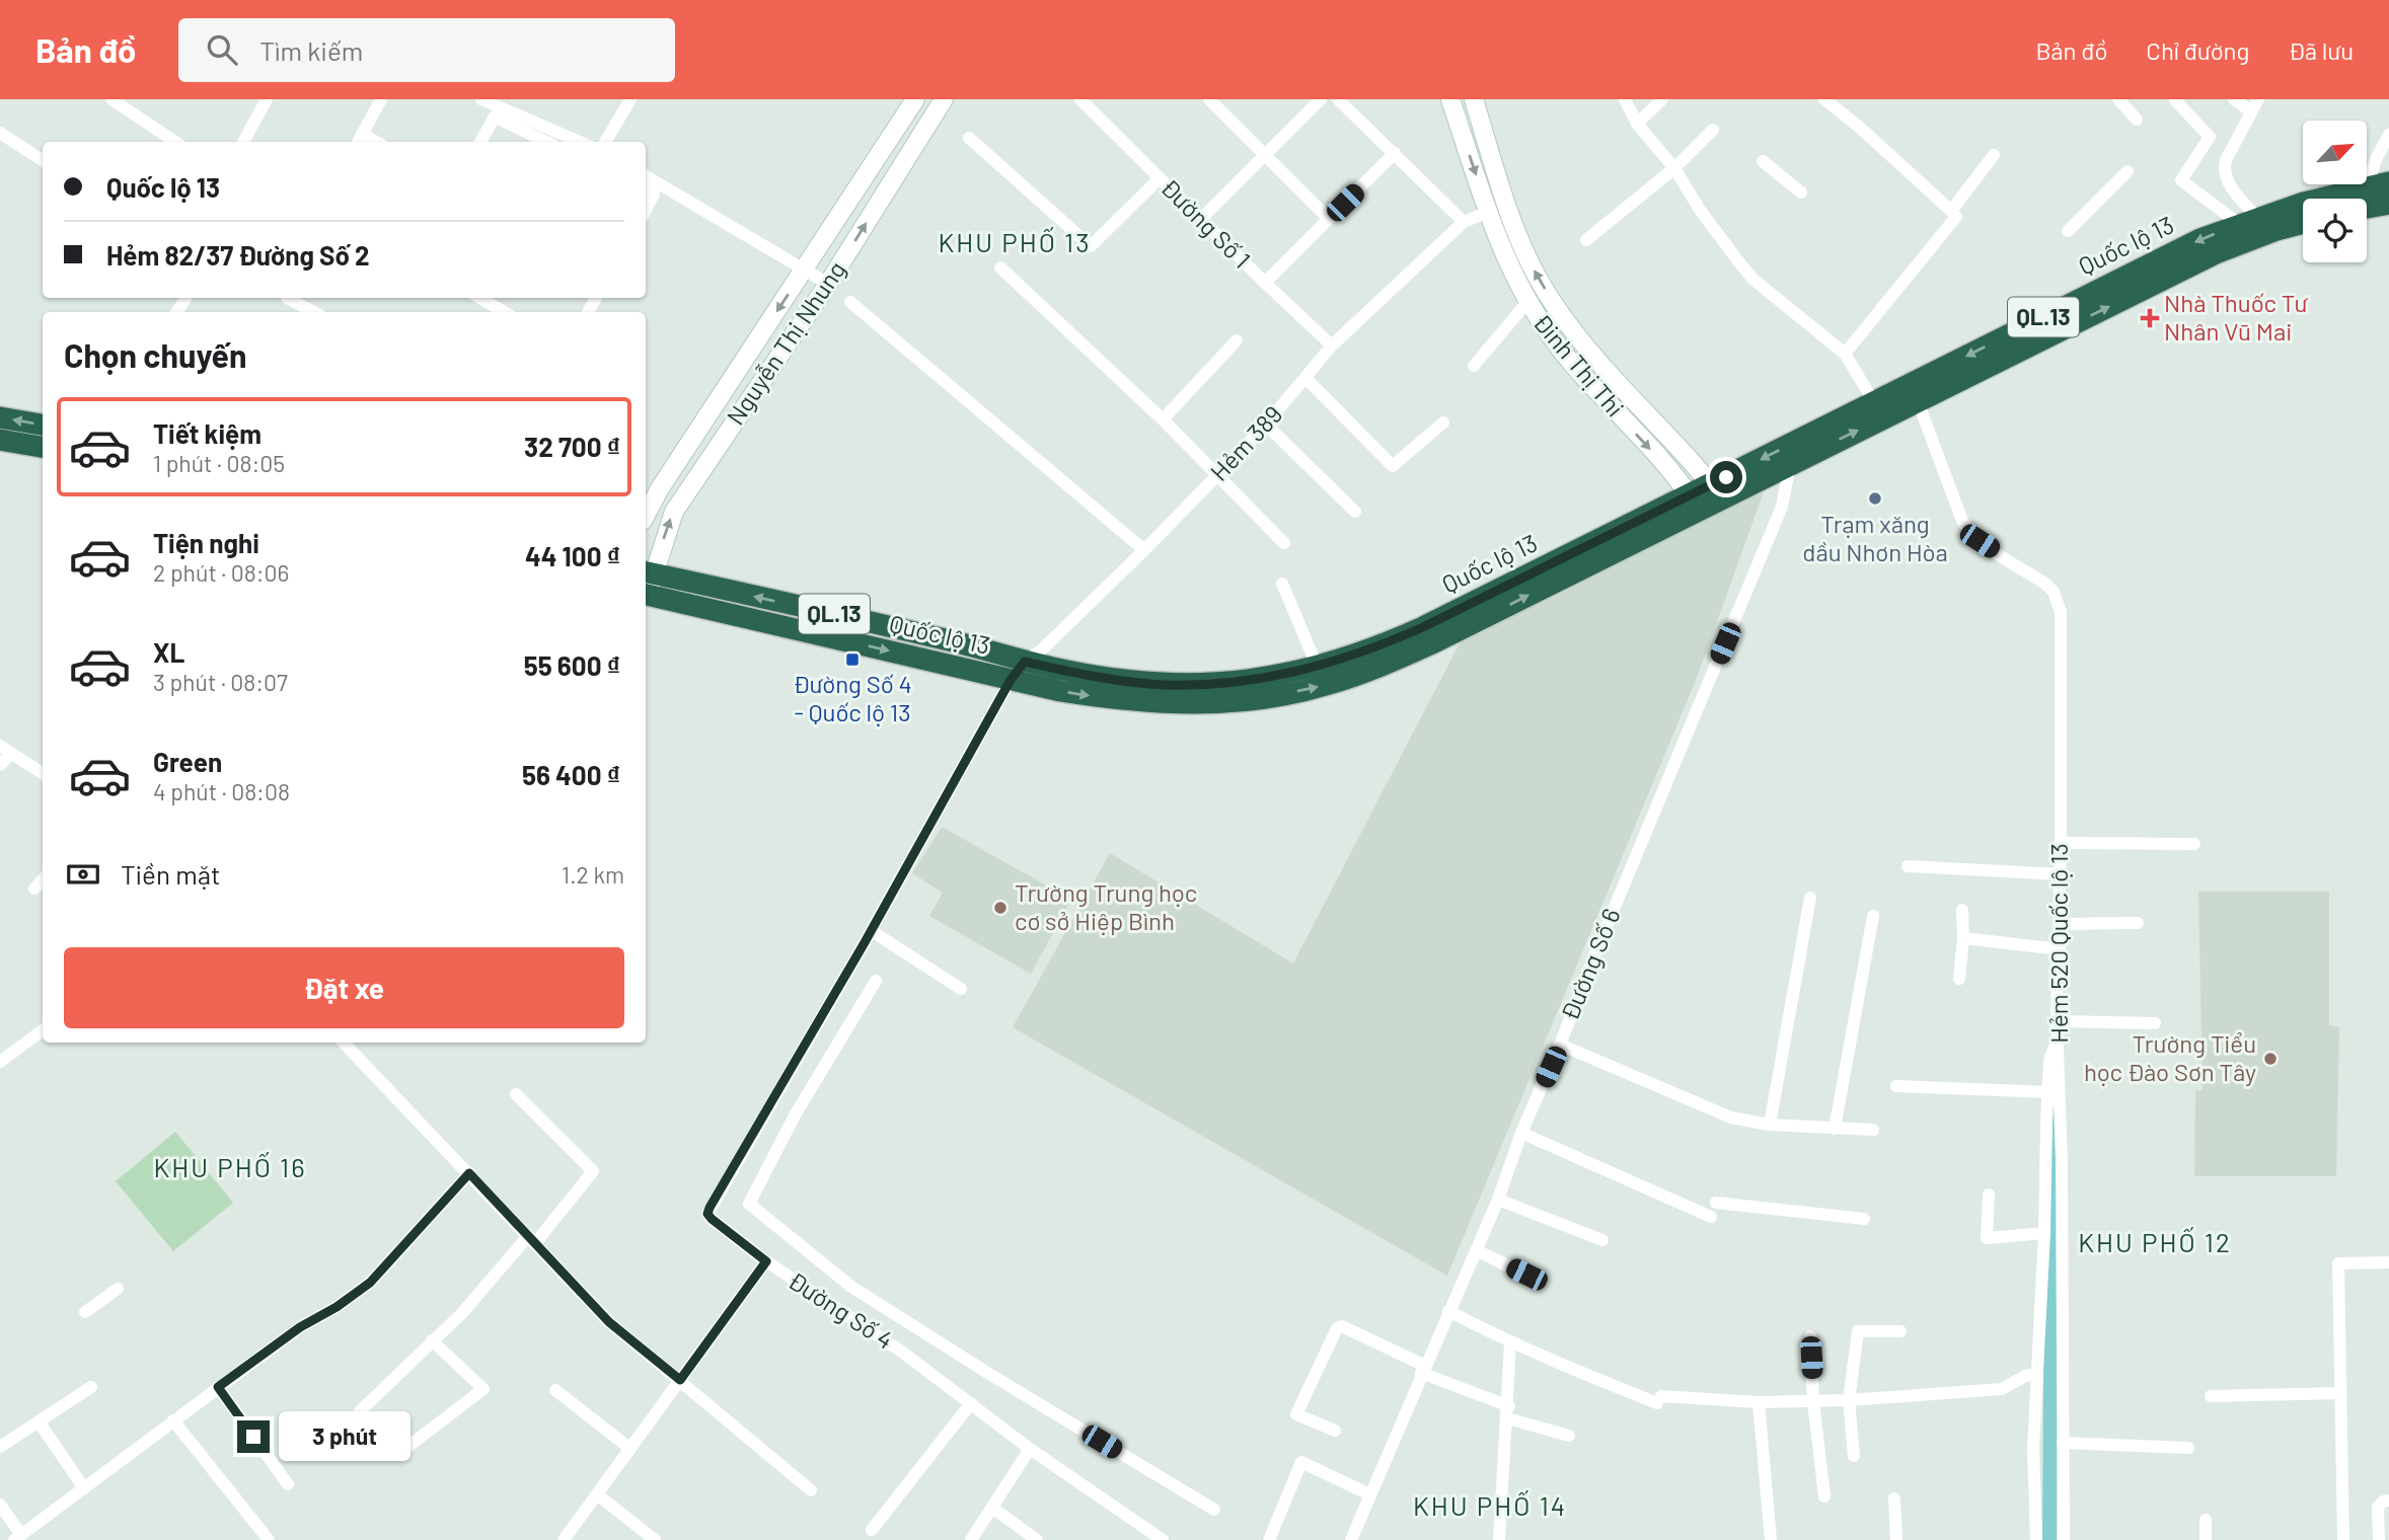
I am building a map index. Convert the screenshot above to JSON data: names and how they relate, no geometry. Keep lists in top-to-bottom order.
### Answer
{
  "streets": {
    "highway": ["Quốc lộ 13", "QL.13"],
    "street": [
      "Đường Số 1",
      "Nguyễn Thị Nhung",
      "Đinh Thị Thi",
      "Hẻm 389",
      "Hẻm 520 Quốc lộ 13",
      "Đường Số 6",
      "Đường Số 4"
    ]
  },
  "crossings": [
    ["Đường Số 1", "Hẻm 389"],
    ["Quốc lộ 13", "Nguyễn Thị Nhung"],
    ["Quốc lộ 13", "Đinh Thị Thi"],
    ["Quốc lộ 13", "Hẻm 389"],
    ["Quốc lộ 13", "Hẻm 520 Quốc lộ 13"],
    ["Quốc lộ 13", "Đường Số 6"],
    ["Quốc lộ 13", "Đường Số 4"]
  ],
  "districts": [
    "KHU PHỐ 13",
    "KHU PHỐ 16",
    "KHU PHỐ 12",
    "KHU PHỐ 14"
  ],
  "places": {
    "health": ["Nhà Thuốc Tư Nhân Vū Mai"],
    "other": ["Trạm xăng dầu Nhơn Hòa", "Trường Trung học cơ sở Hiệp Bình", "Trường Tiểu học Đào Sơn Tây"],
    "transit": ["Đường Số 4 - Quốc lộ 13"]
  },
  "north": "top right",
  "page": {
    "header": "Bản đồ",
    "search": "Tìm kiếm",
    "nav": ["Bản đồ", "Chỉ đường", "Đã lưu"],
    "banner": ["Quốc lộ 13", "Hẻm 82/37 Đường Số 2"],
    "heading": "Chọn chuyến",
    "list": [
      {
        "name": "Tiết kiệm",
        "note": "1 phút · 08:05",
        "value": "32 700 ₫"
      },
      {
        "name": "Tiện nghi",
        "note": "2 phút · 08:06",
        "value": "44 100 ₫"
      },
      {
        "name": "XL",
        "note": "3 phút · 08:07",
        "value": "55 600 ₫"
      },
      {
        "name": "Green",
        "note": "4 phút · 08:08",
        "value": "56 400 ₫"
      }
    ],
    "pay": ["Tiền mặt", "1.2 km"],
    "buttons": "Đặt xe",
    "bubble": "3 phút"
  }
}
